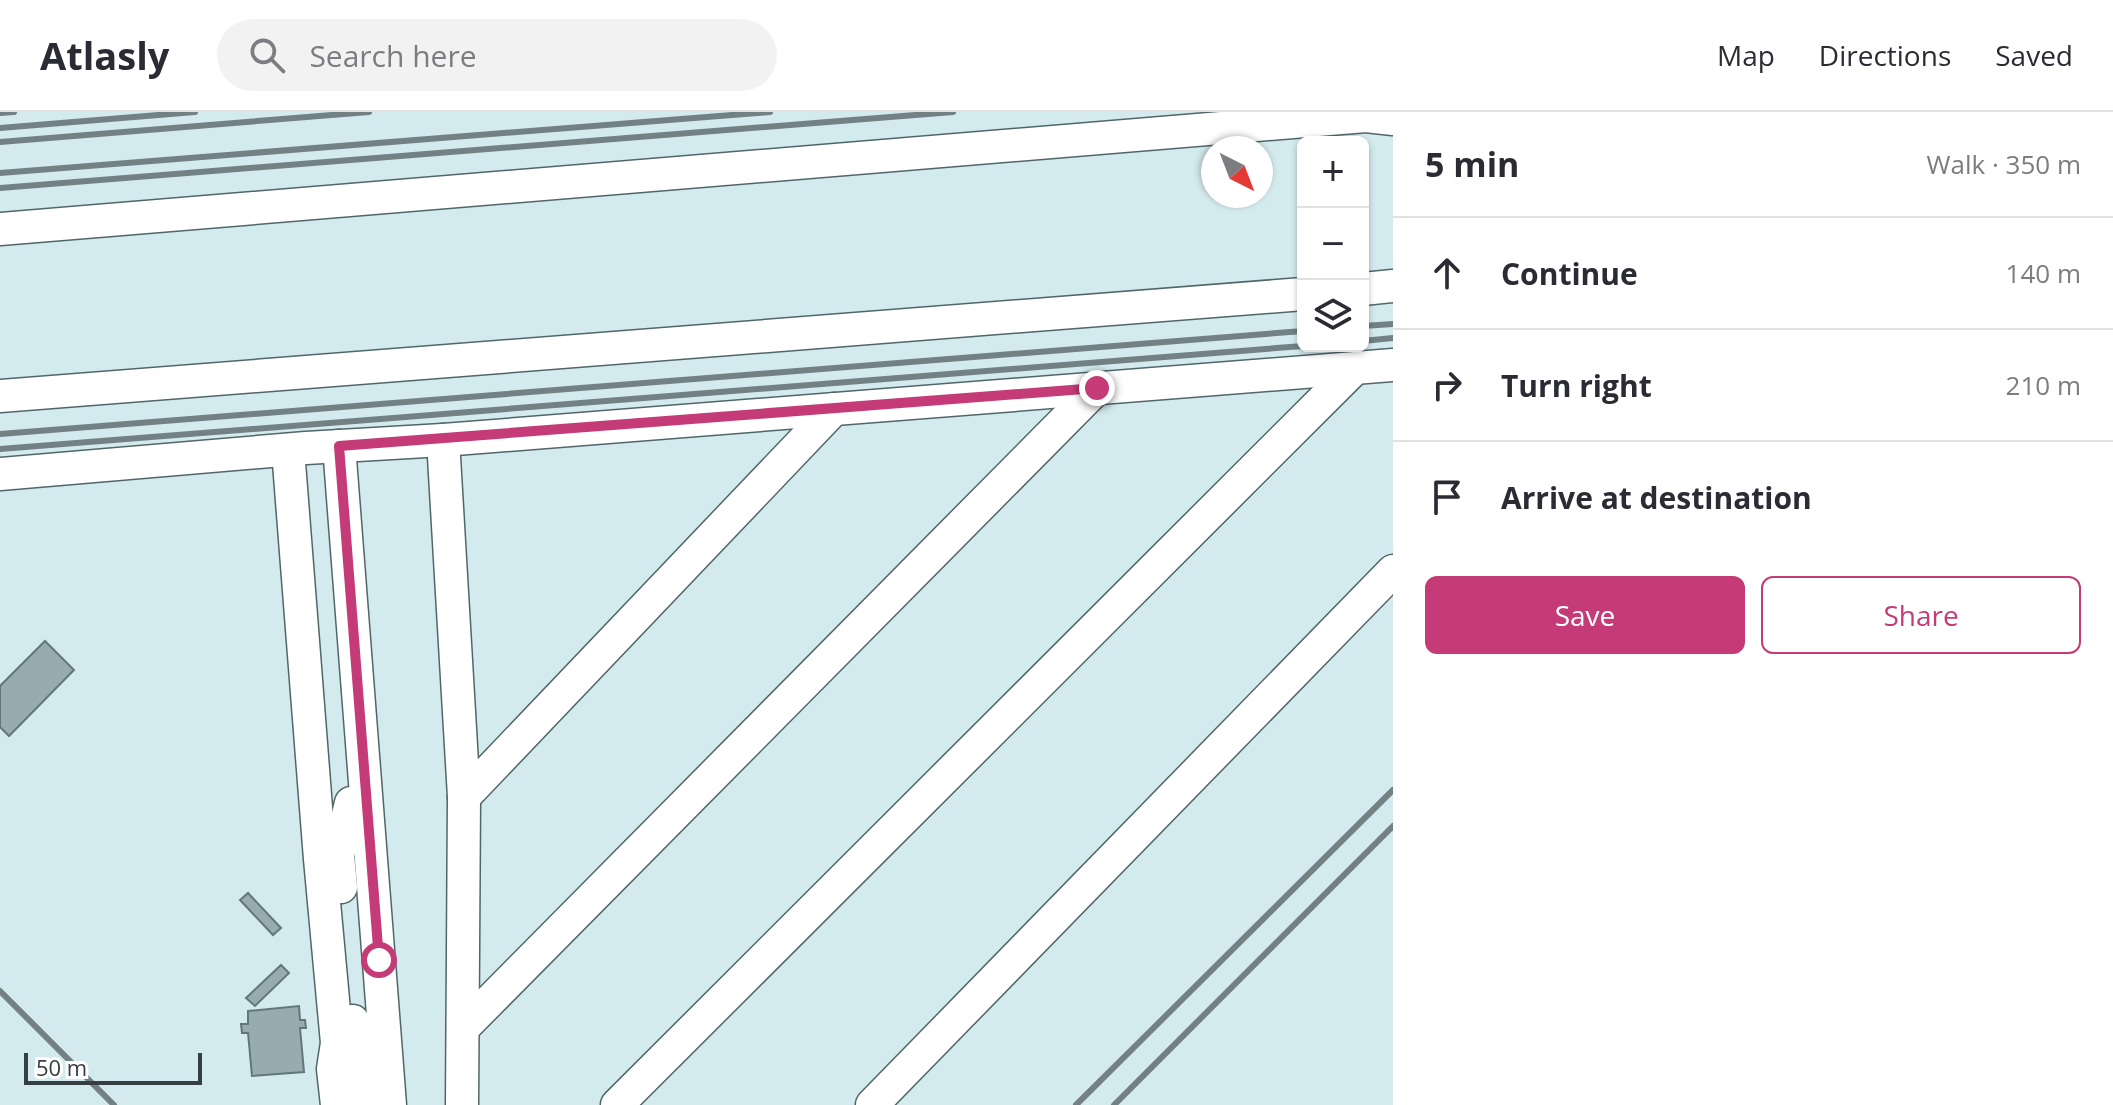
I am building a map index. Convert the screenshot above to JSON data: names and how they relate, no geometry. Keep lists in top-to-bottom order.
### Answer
{
  "scale_bar": "50 m",
  "north": "bottom right",
  "page": {
    "header": "Atlasly",
    "search": "Search here",
    "nav": ["Map", "Directions", "Saved"],
    "heading": ["5 min", "Walk · 350 m"],
    "map_buttons": ["+", "−"],
    "list": [
      ["Continue", "140 m"],
      ["Turn right", "210 m"],
      "Arrive at destination"
    ],
    "buttons": ["Save", "Share"],
    "scale": "50 m"
  }
}
